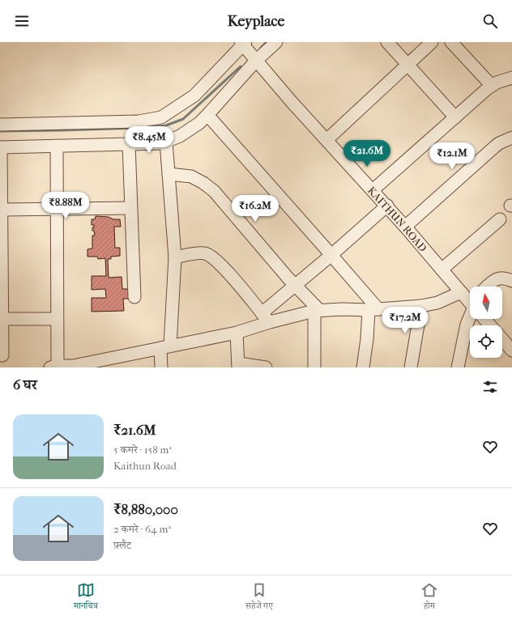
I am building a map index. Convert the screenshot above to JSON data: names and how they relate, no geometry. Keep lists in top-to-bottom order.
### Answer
{
  "streets": {
    "street": ["KAITHUN ROAD"]
  },
  "north": "top",
  "page": {
    "header": "Keyplace",
    "price": [
      "₹8.45M",
      "₹21.6M",
      "₹12.1M",
      "₹8.88M",
      "₹16.2M",
      "₹17.2M"
    ],
    "heading": "6 घर",
    "list": [
      {
        "name": "₹21.6M",
        "note": "5 कमरे · 158 m² · Kaithun Road"
      },
      {
        "name": "₹8,880,000",
        "note": "2 कमरे · 64 m² · फ़्लैट"
      }
    ],
    "tabs": ["मानचित्र", "सहेजे गए", "होम"]
  }
}
